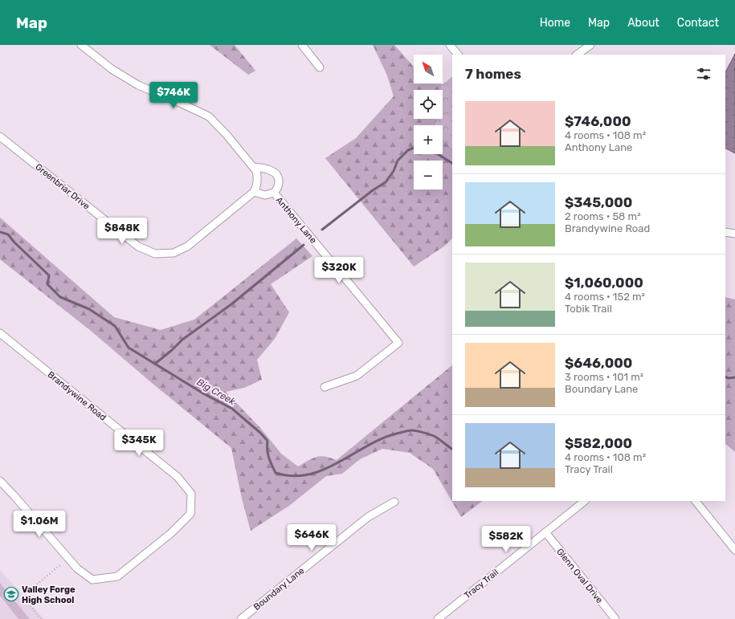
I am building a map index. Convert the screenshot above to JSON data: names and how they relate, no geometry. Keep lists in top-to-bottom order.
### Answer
{
  "streets": {
    "street": [
      "Greenbriar Drive",
      "Anthony Lane",
      "Brandywine Road",
      "Glenn Oval Drive",
      "Tracy Trail",
      "Boundary Lane"
    ]
  },
  "crossings": [
    ["Greenbriar Drive", "Anthony Lane"],
    ["Glenn Oval Drive", "Tracy Trail"]
  ],
  "water": ["Big Creek"],
  "places": {
    "school or university": ["Valley Forge High School"]
  },
  "north": "top left",
  "page": {
    "header": "Map",
    "nav": [
      "Home",
      "Map",
      "About",
      "Contact"
    ],
    "map_buttons": ["+", "−"],
    "heading": "7 homes",
    "price": [
      "$746K",
      "$848K",
      "$320K",
      "$345K",
      "$1.06M",
      "$646K",
      "$582K"
    ],
    "list": [
      {
        "name": "$746,000",
        "note": "4 rooms · 108 m² · Anthony Lane"
      },
      {
        "name": "$345,000",
        "note": "2 rooms · 58 m² · Brandywine Road"
      },
      {
        "name": "$1,060,000",
        "note": "4 rooms · 152 m² · Tobik Trail"
      },
      {
        "name": "$646,000",
        "note": "3 rooms · 101 m² · Boundary Lane"
      },
      {
        "name": "$582,000",
        "note": "4 rooms · 108 m² · Tracy Trail"
      }
    ]
  }
}
